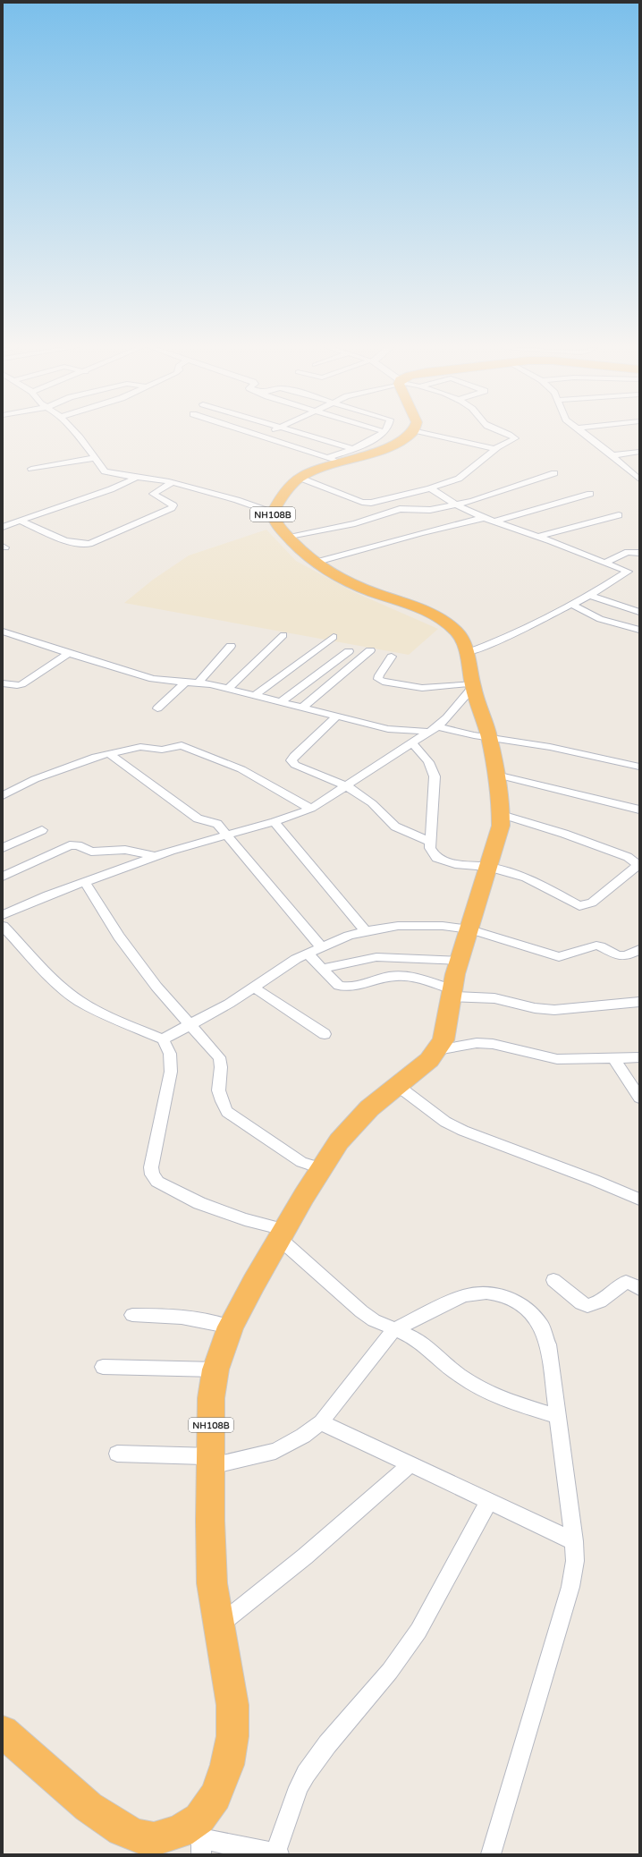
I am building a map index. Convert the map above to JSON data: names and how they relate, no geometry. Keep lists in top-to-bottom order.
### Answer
{
  "streets": {
    "highway": ["NH108B"]
  }
}
